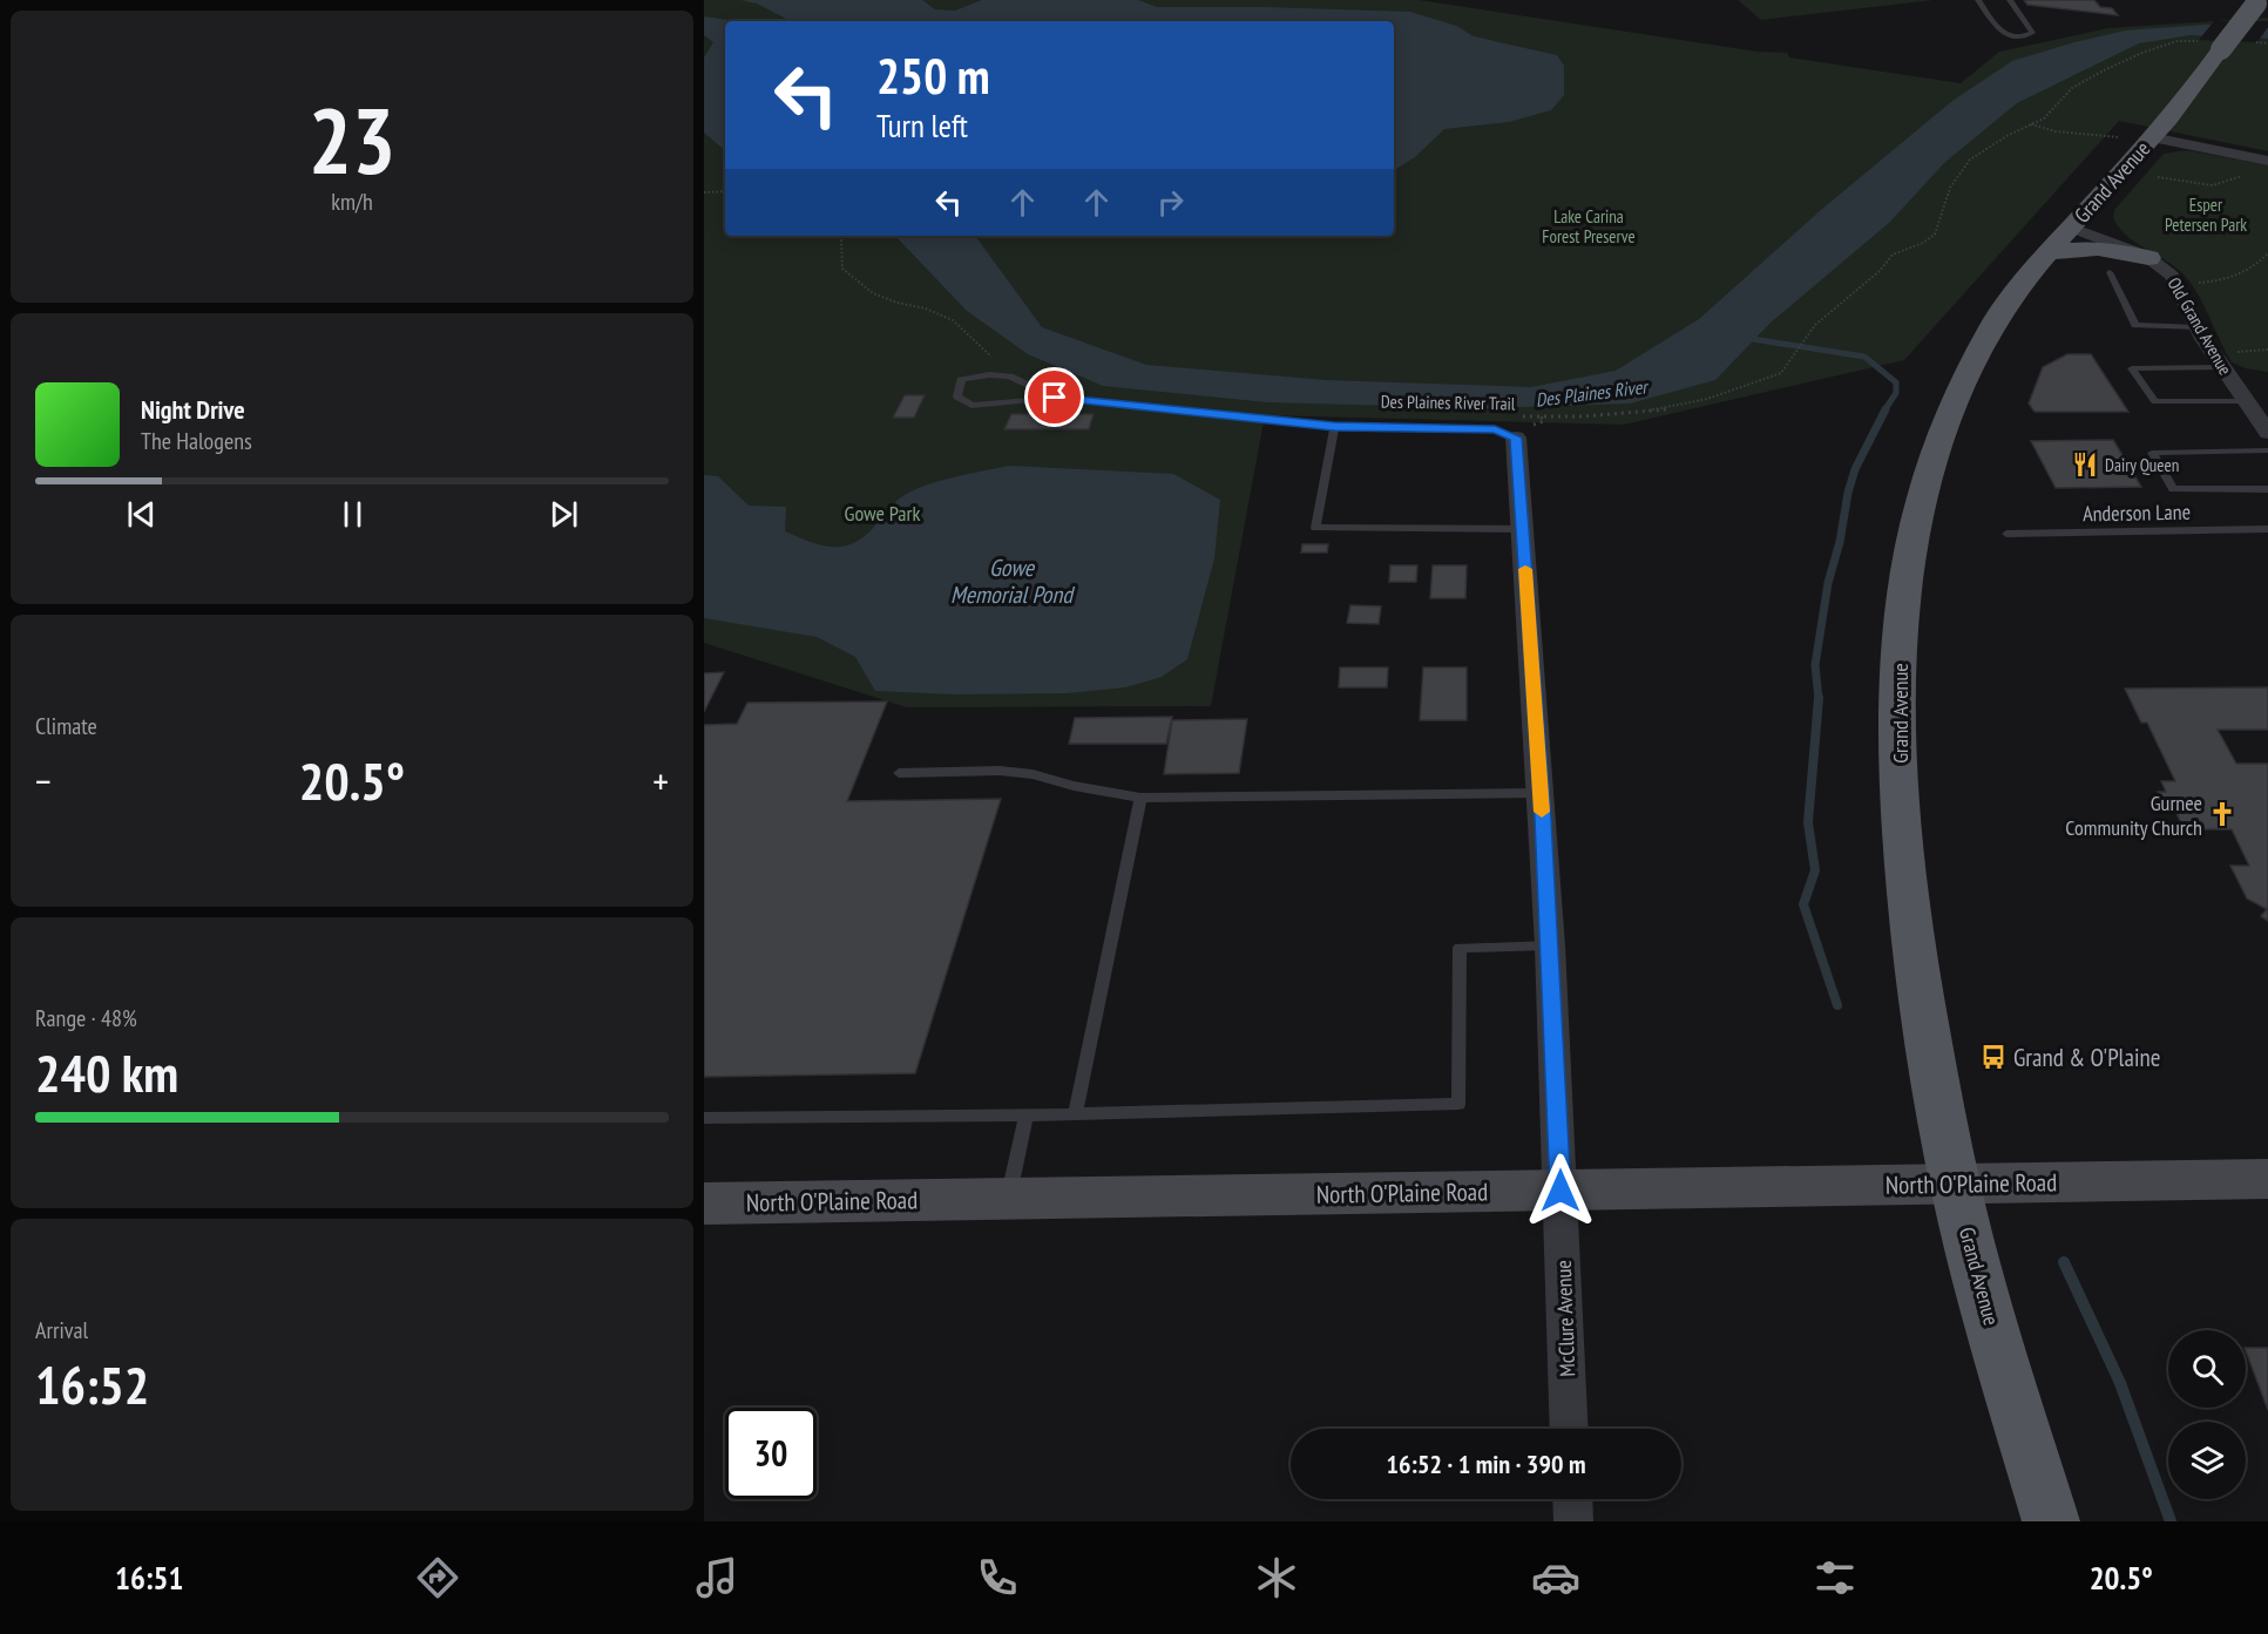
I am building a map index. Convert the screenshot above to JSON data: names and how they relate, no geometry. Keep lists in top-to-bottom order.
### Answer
{
  "streets": {
    "main road": ["Grand Avenue"],
    "street": ["Old Grand Avenue", "North O'Plaine Road", "McClure Avenue"],
    "lane": ["Anderson Lane"],
    "path": ["Des Plaines River Trail"]
  },
  "crossings": [
    ["Grand Avenue", "Old Grand Avenue"],
    ["Grand Avenue", "North O'Plaine Road"],
    ["Des Plaines River Trail", "McClure Avenue"],
    ["North O'Plaine Road", "McClure Avenue"]
  ],
  "water": ["Des Plaines River", "Gowe Memorial Pond"],
  "parks": ["Esper Petersen Park", "Lake Carina Forest Preserve", "Gowe Park"],
  "places": {
    "restaurant": ["Dairy Queen"],
    "church": ["Gurnee Community Church"],
    "bus stop": ["Grand & O'Plaine"]
  },
  "page": {
    "tile": [
      ["23", "km/h"],
      "Climate",
      ["Range · 48%", "240 km"],
      ["Arrival", "16:52"]
    ],
    "turn": ["250 m", "Turn left"],
    "song": ["Night Drive", "The Halogens"],
    "heat": ["−", "20.5°", "+"],
    "limit": "30",
    "trip": "16:52 · 1 min · 390 m",
    "tabs": ["16:51", "20.5°"]
  }
}
